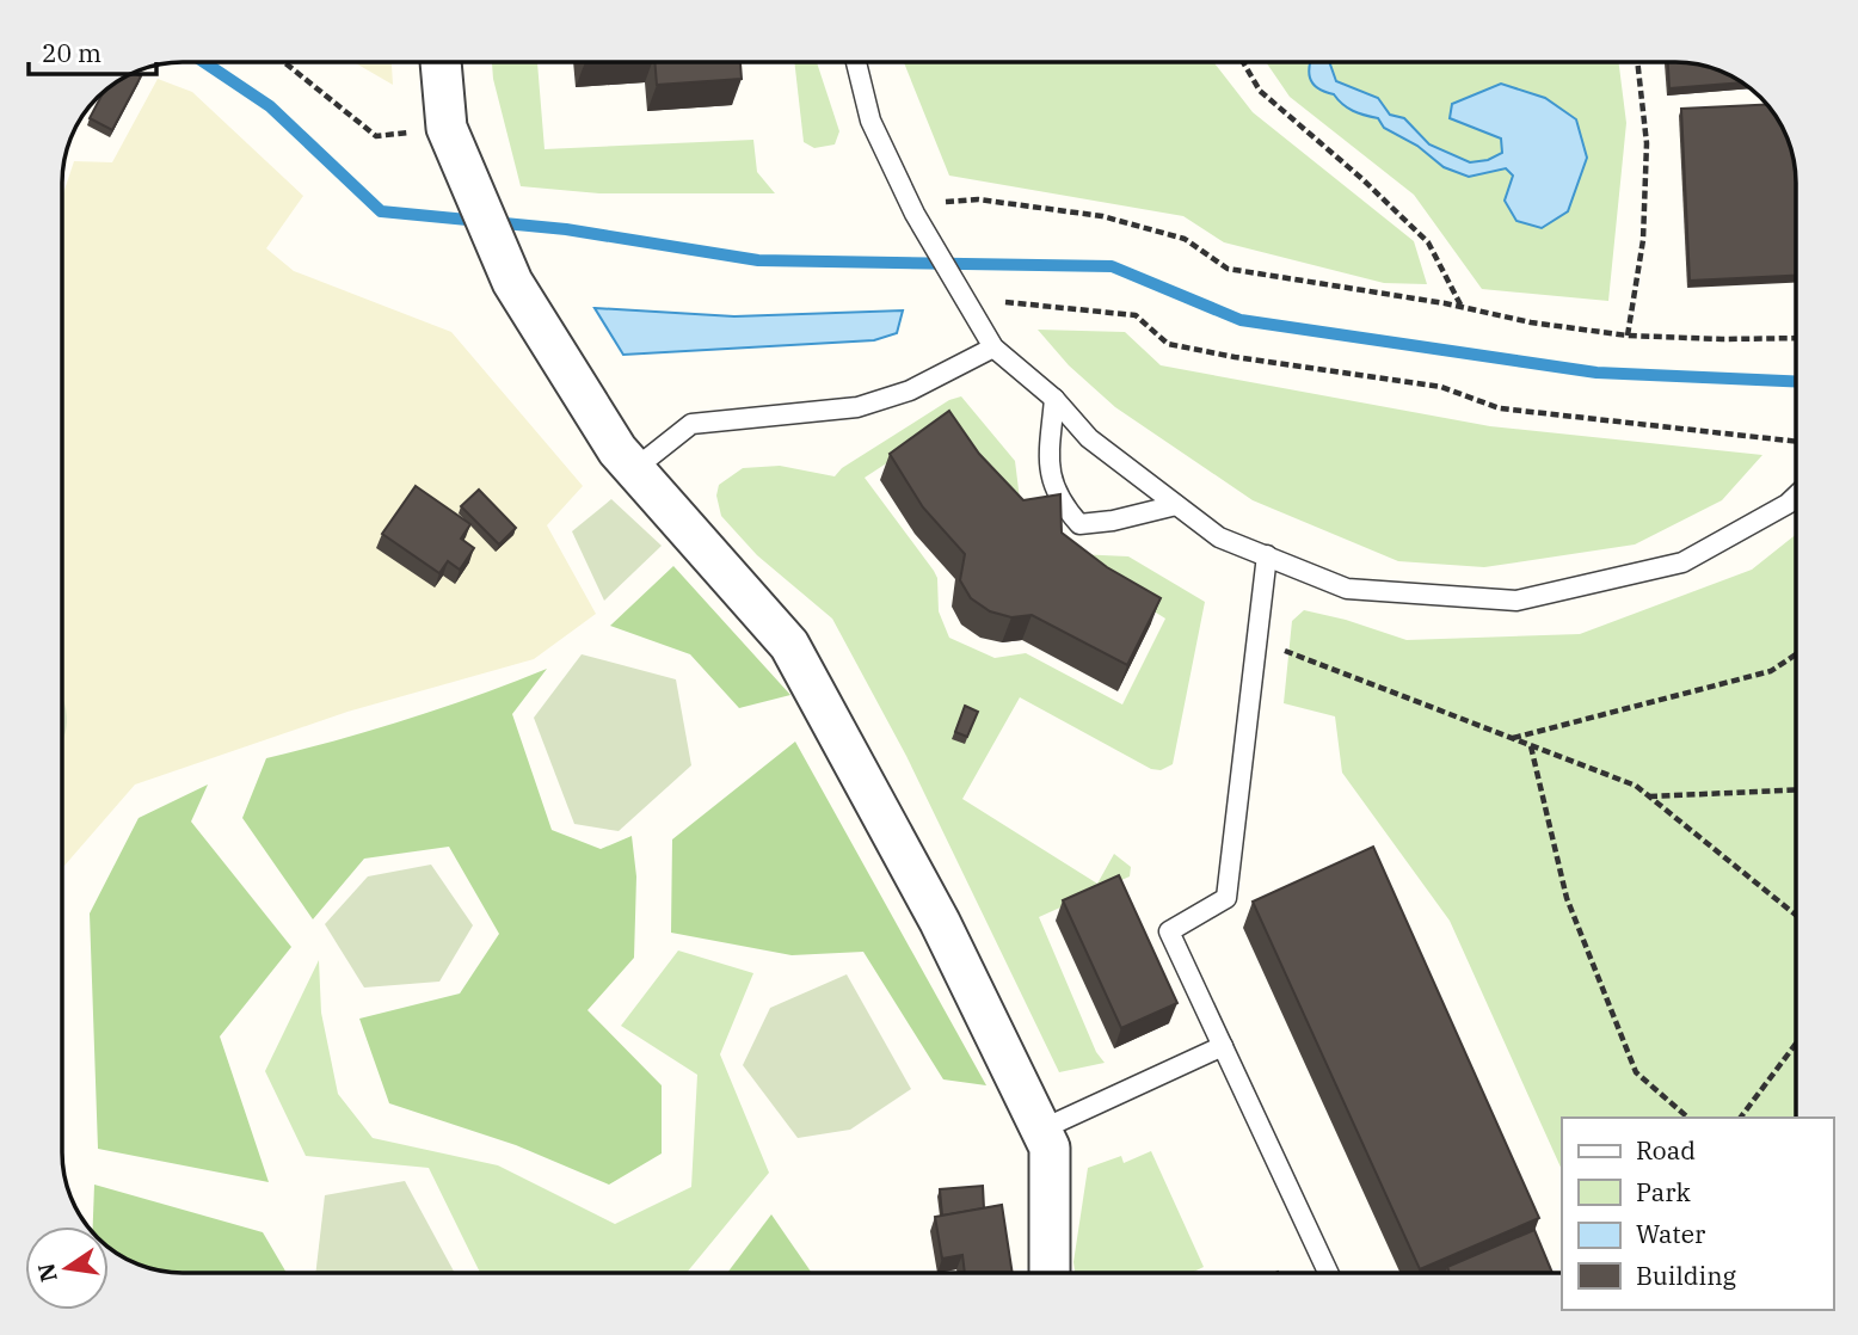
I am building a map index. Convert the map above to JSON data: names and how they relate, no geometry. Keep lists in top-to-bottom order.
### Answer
{
  "legend": [
    "Road",
    "Park",
    "Water",
    "Building"
  ],
  "scale_bar": "20 m",
  "north": "left"
}
